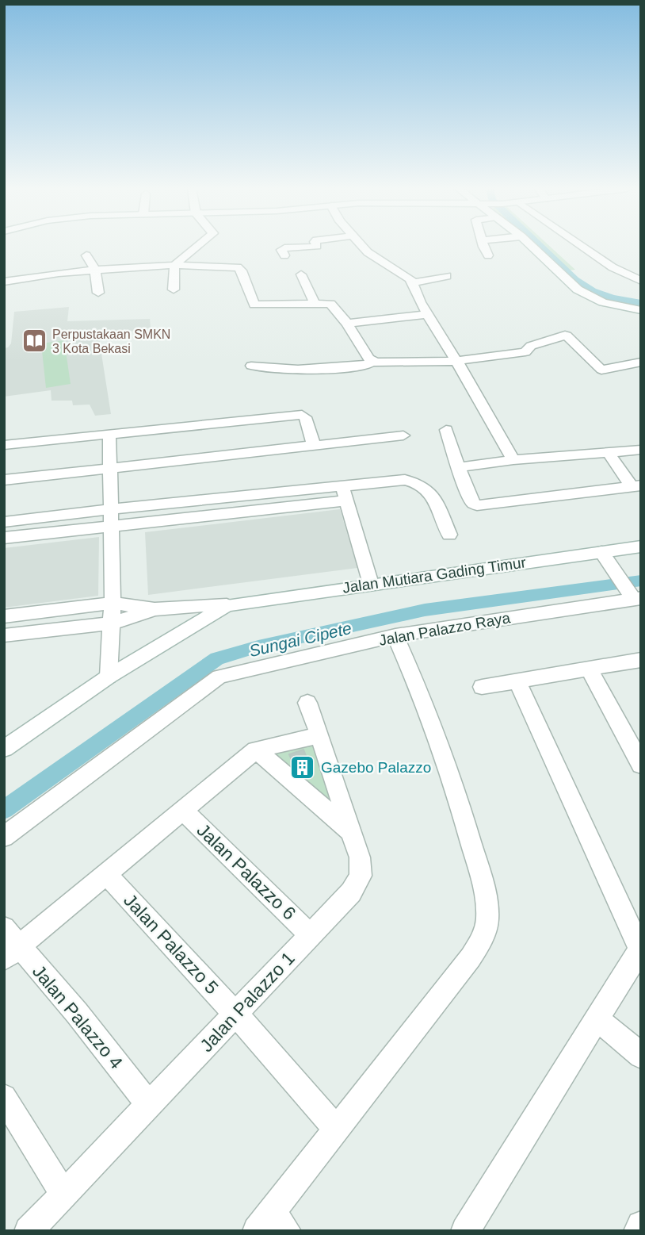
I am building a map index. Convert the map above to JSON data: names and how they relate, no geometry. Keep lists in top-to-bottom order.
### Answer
{
  "streets": {
    "street": [
      "Jalan Mutiara Gading Timur",
      "Jalan Palazzo Raya",
      "Jalan Palazzo 6",
      "Jalan Palazzo 5",
      "Jalan Palazzo 1",
      "Jalan Palazzo 4"
    ]
  },
  "crossings": [
    ["Jalan Palazzo 6", "Jalan Palazzo 1"],
    ["Jalan Palazzo 5", "Jalan Palazzo 1"],
    ["Jalan Palazzo 1", "Jalan Palazzo 4"]
  ],
  "water": ["Sungai Cipete"],
  "places": {
    "library": ["Perpustakaan SMKN 3 Kota Bekasi"],
    "building": ["Gazebo Palazzo"]
  }
}
